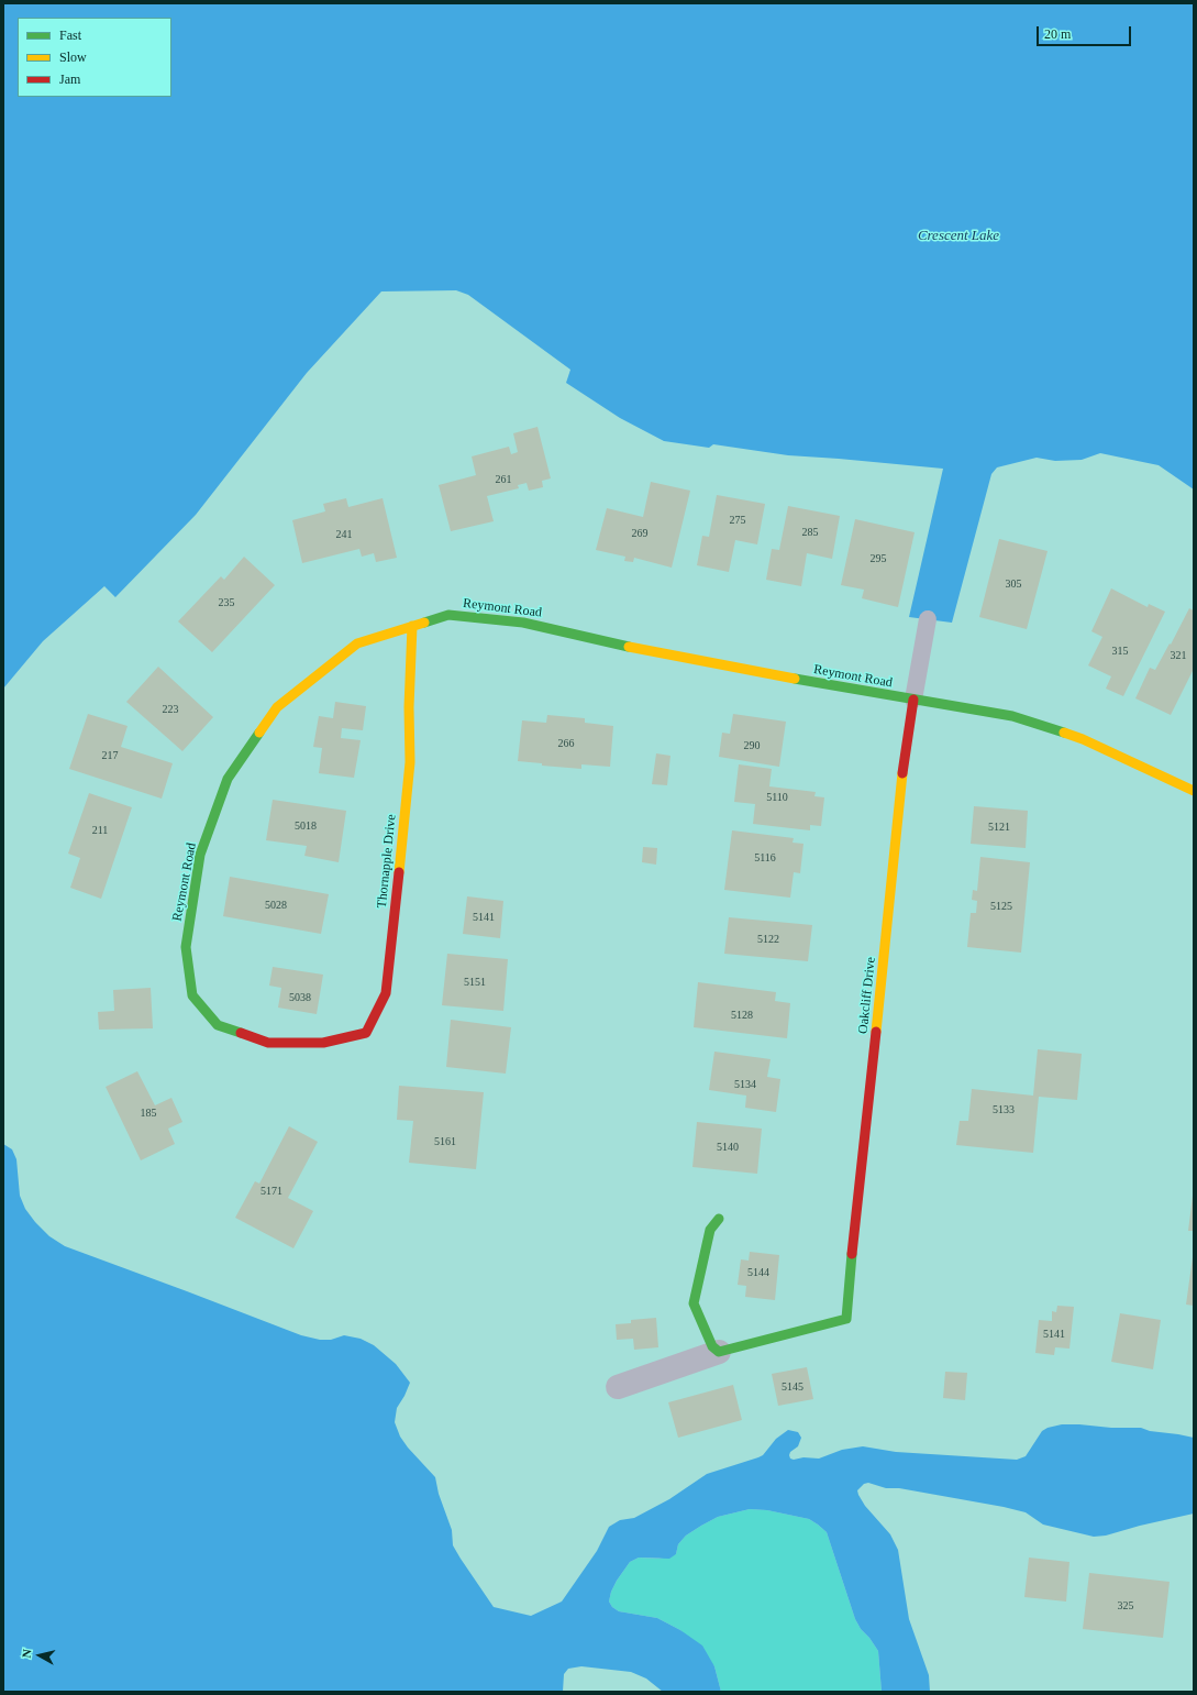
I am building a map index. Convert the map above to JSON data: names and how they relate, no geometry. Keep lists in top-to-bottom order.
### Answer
{
  "streets": {
    "street": ["Reymont Road", "Thornapple Drive", "Oakcliff Drive"]
  },
  "crossings": [
    ["Reymont Road", "Thornapple Drive"],
    ["Reymont Road", "Oakcliff Drive"]
  ],
  "water": ["Crescent Lake"],
  "house_numbers": [
    "261",
    "275",
    "285",
    "269",
    "241",
    "295",
    "305",
    "235",
    "315",
    "321",
    "223",
    "266",
    "290",
    "217",
    "5110",
    "5018",
    "5121",
    "211",
    "5116",
    "5028",
    "5125",
    "5141",
    "5122",
    "5151",
    "5038",
    "5128",
    "5134",
    "5133",
    "185",
    "5161",
    "5140",
    "5171",
    "5144",
    "5141",
    "5145",
    "325"
  ],
  "legend": ["Fast", "Slow", "Jam"],
  "scale_bar": "20 m",
  "north": "left"
}
